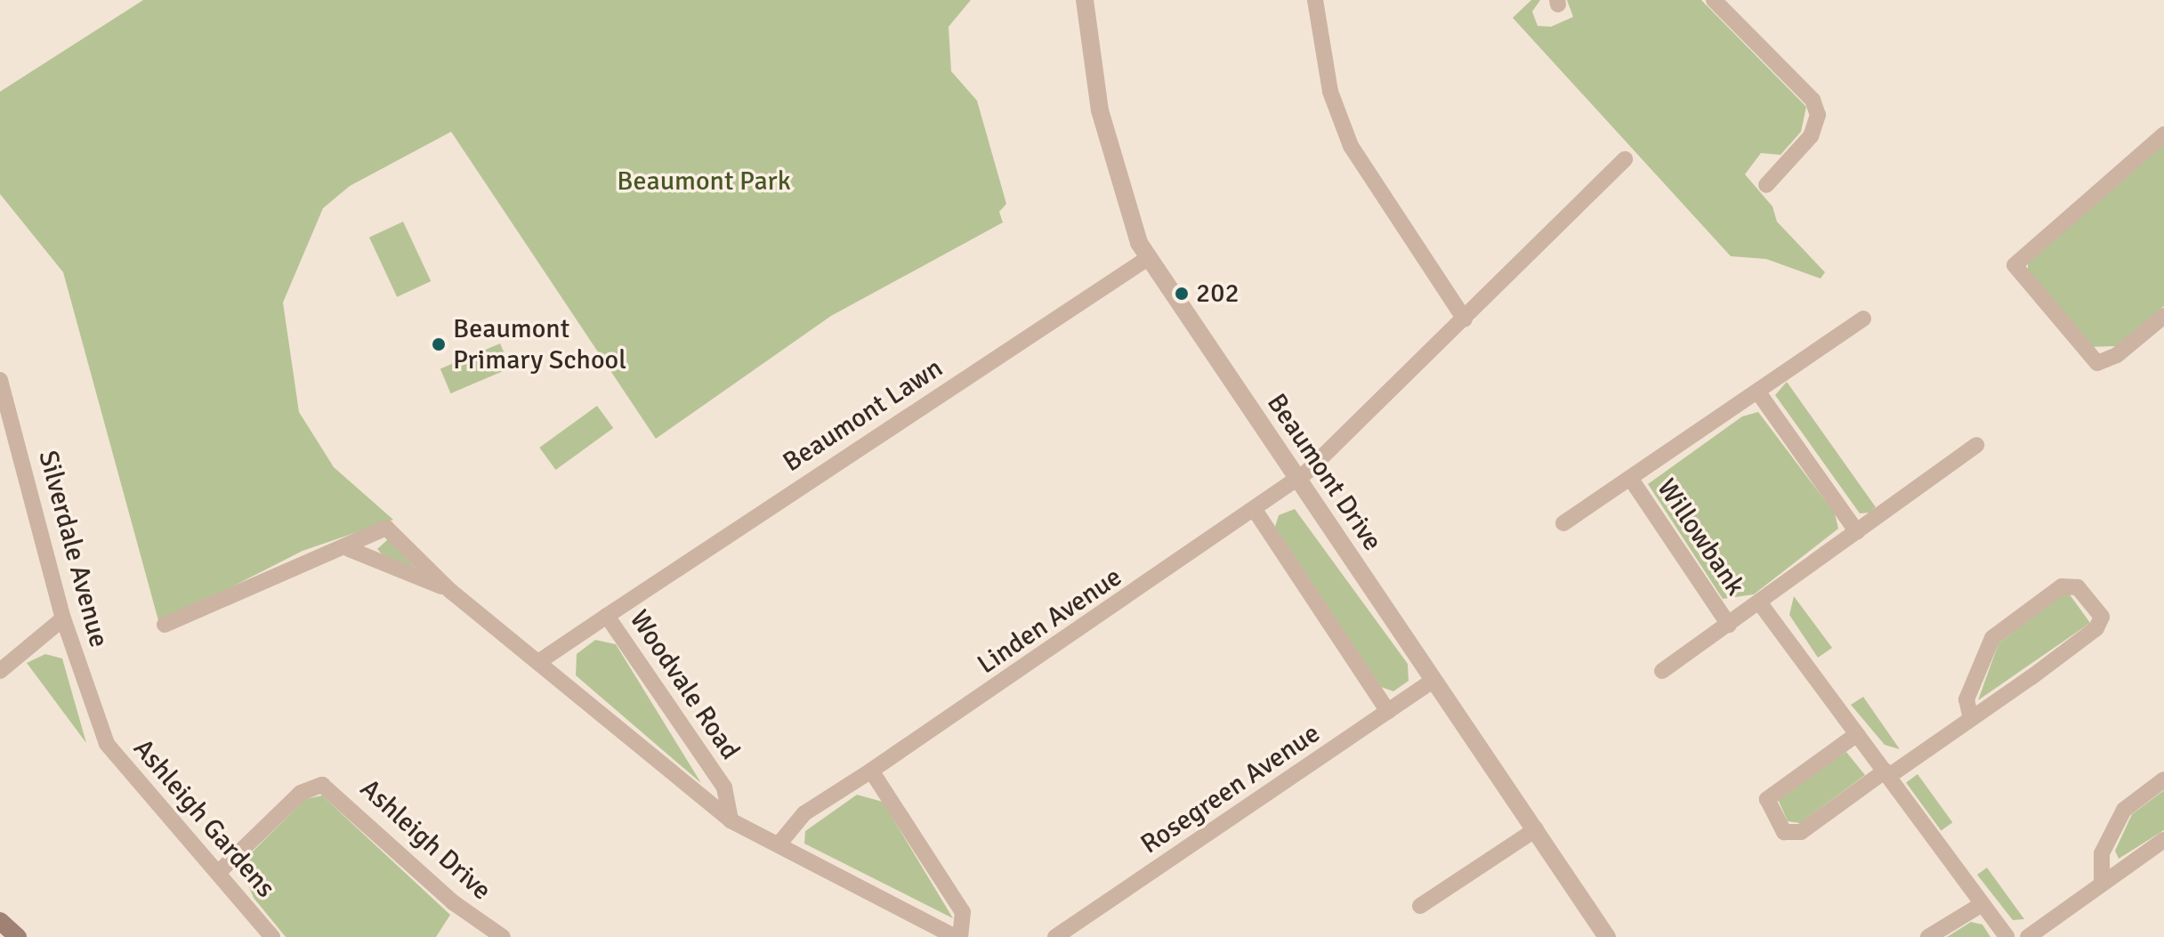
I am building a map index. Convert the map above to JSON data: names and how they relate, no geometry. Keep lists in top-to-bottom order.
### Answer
{
  "streets": {
    "street": [
      "Beaumont Lawn",
      "Beaumont Drive",
      "Willowbank",
      "Silverdale Avenue",
      "Linden Avenue",
      "Woodvale Road",
      "Rosegreen Avenue",
      "Ashleigh Gardens",
      "Ashleigh Drive"
    ]
  },
  "crossings": [
    ["Beaumont Lawn", "Beaumont Drive"],
    ["Beaumont Lawn", "Woodvale Road"],
    ["Beaumont Drive", "Linden Avenue"],
    ["Beaumont Drive", "Rosegreen Avenue"],
    ["Silverdale Avenue", "Ashleigh Gardens"],
    ["Linden Avenue", "Woodvale Road"],
    ["Ashleigh Gardens", "Ashleigh Drive"]
  ],
  "parks": ["Beaumont Park"],
  "places": ["202", "Beaumont Primary School"]
}
